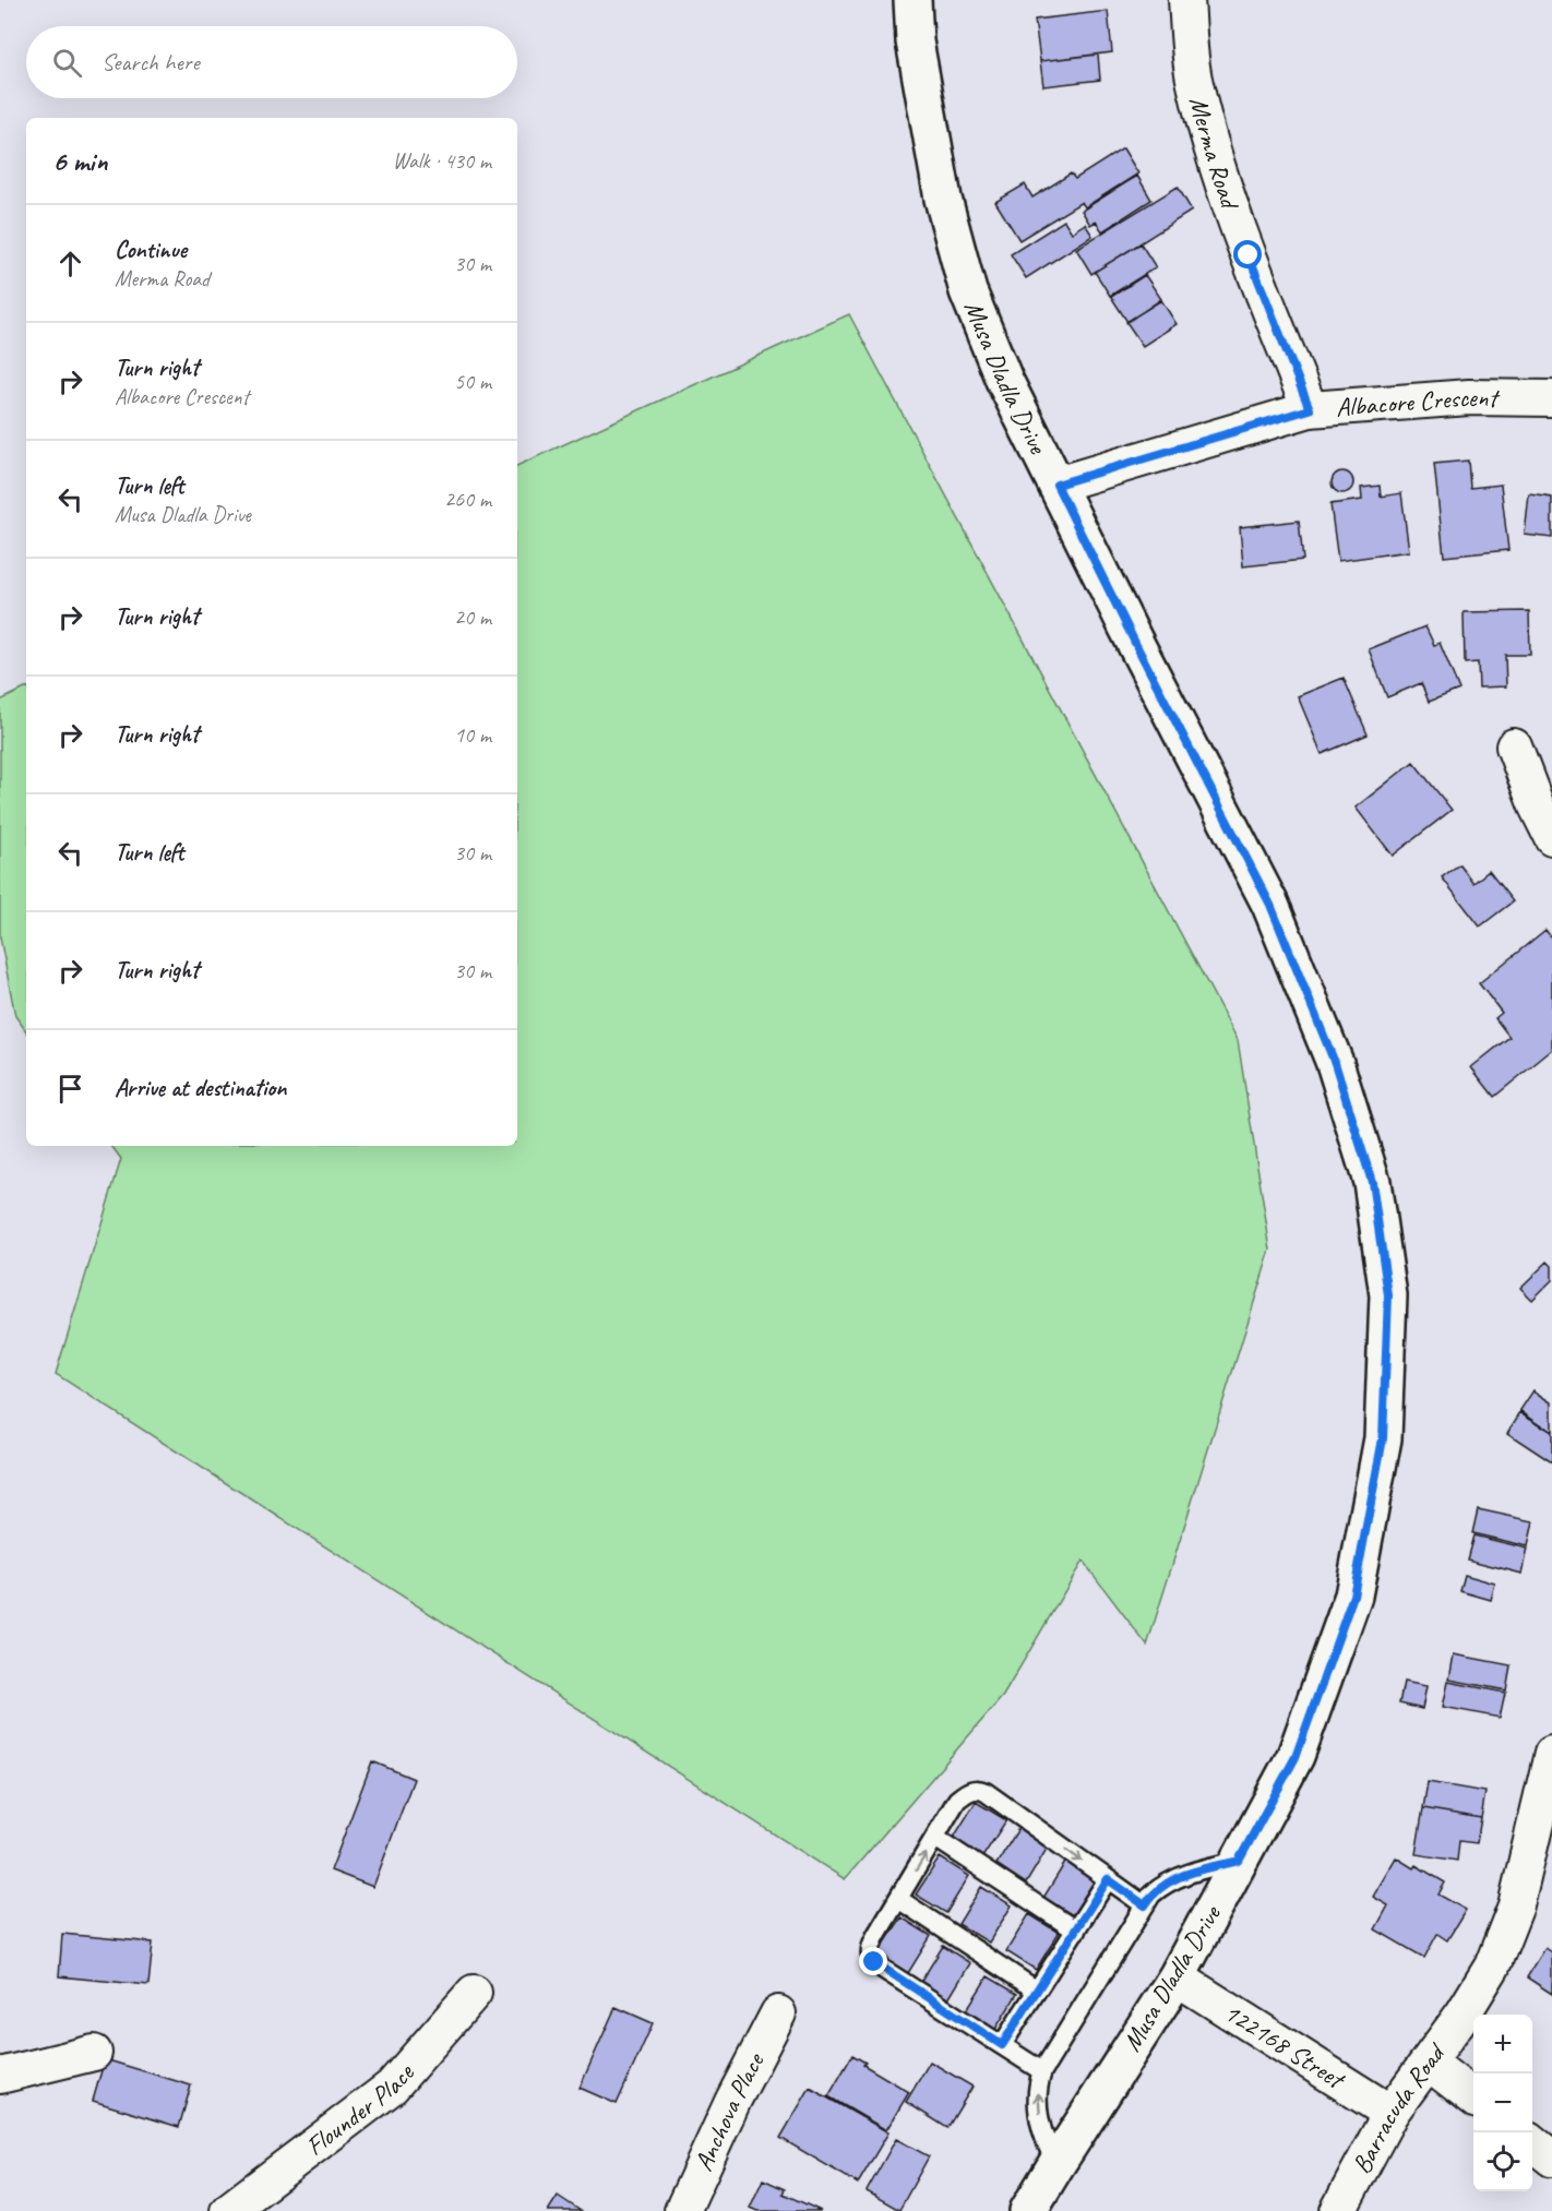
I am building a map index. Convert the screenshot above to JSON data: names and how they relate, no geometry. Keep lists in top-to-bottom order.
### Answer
{
  "streets": {
    "street": [
      "Merma Road",
      "Musa Dladla Drive",
      "Albacore Crescent",
      "122168 Street",
      "Flounder Place",
      "Barracuda Road",
      "Anchova Place"
    ]
  },
  "crossings": [
    ["Merma Road", "Albacore Crescent"],
    ["Musa Dladla Drive", "Albacore Crescent"],
    ["Musa Dladla Drive", "122168 Street"],
    ["122168 Street", "Barracuda Road"]
  ],
  "page": {
    "search": "Search here",
    "heading": ["6 min", "Walk · 430 m"],
    "list": [
      ["Continue", "Merma Road", "30 m"],
      ["Turn right", "Albacore Crescent", "50 m"],
      ["Turn left", "Musa Dladla Drive", "260 m"],
      ["Turn right", "20 m"],
      ["Turn right", "10 m"],
      ["Turn left", "30 m"],
      ["Turn right", "30 m"],
      "Arrive at destination"
    ],
    "map_buttons": ["+", "−"]
  }
}
